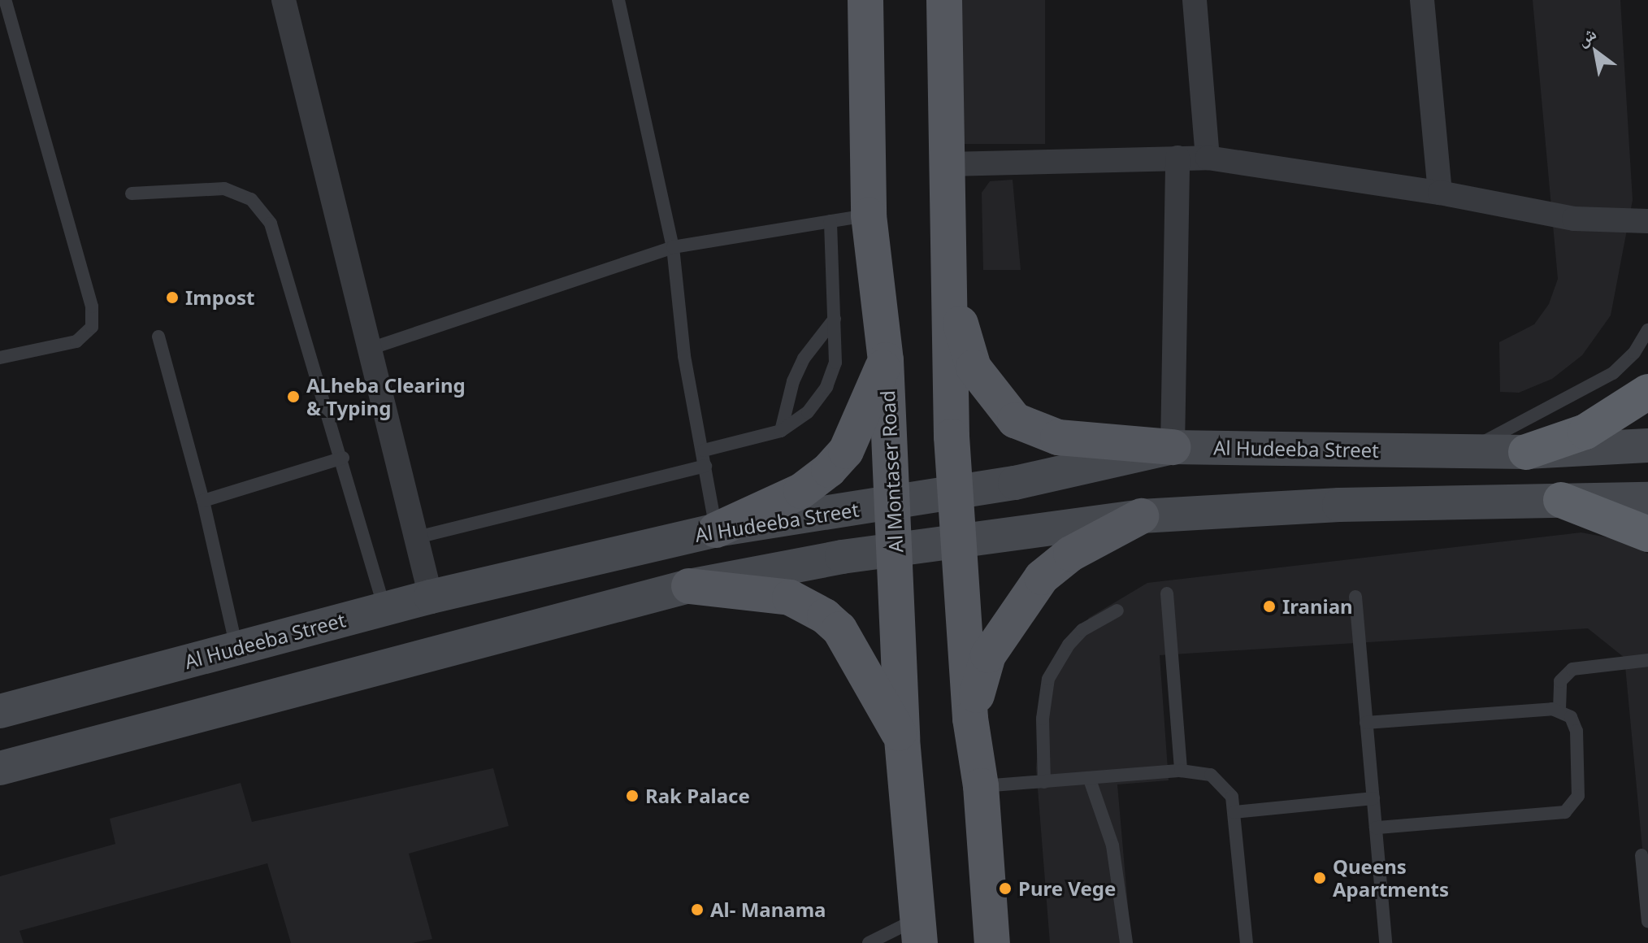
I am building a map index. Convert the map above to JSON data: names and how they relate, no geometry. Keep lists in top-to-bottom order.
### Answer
{
  "streets": {
    "main road": ["Al Hudeeba Street", "Al Montaser Road"]
  },
  "crossings": [
    ["Al Hudeeba Street", "Al Montaser Road"]
  ],
  "places": [
    "Impost",
    "ALheba Clearing & Typing",
    "Iranian",
    "Rak Palace",
    "Queens Apartments",
    "Pure Vege",
    "Al- Manama"
  ],
  "north": "top left"
}
